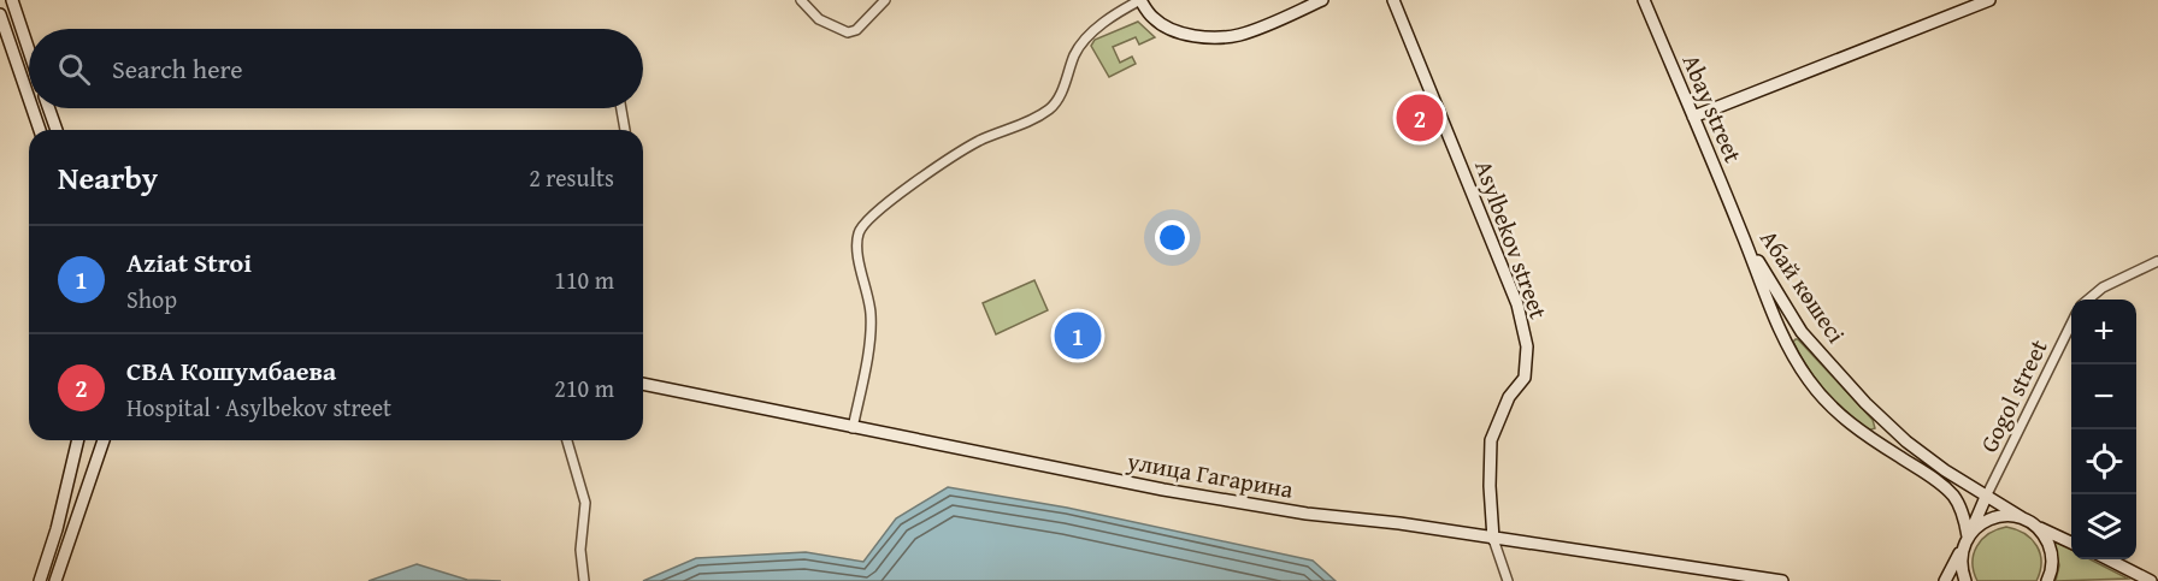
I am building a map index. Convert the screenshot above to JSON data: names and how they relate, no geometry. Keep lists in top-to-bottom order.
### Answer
{
  "streets": {
    "main road": [
      "Abay street",
      "Asylbekov street",
      "Абай көшесі",
      "улица Гагарина"
    ],
    "street": ["Gogol street"]
  },
  "crossings": [
    ["Abay street", "Абай көшесі"],
    ["Asylbekov street", "улица Гагарина"],
    ["Абай көшесі", "Gogol street"]
  ],
  "page": {
    "search": "Search here",
    "pins": ["2", "1"],
    "heading": ["Nearby", "2 results"],
    "list": [
      {
        "mark": "1",
        "name": "Aziat Stroi",
        "note": "Shop",
        "value": "110 m"
      },
      {
        "mark": "2",
        "name": "СВА Кошумбаева",
        "note": "Hospital · Asylbekov street",
        "value": "210 m"
      }
    ],
    "map_buttons": ["+", "−"]
  }
}
